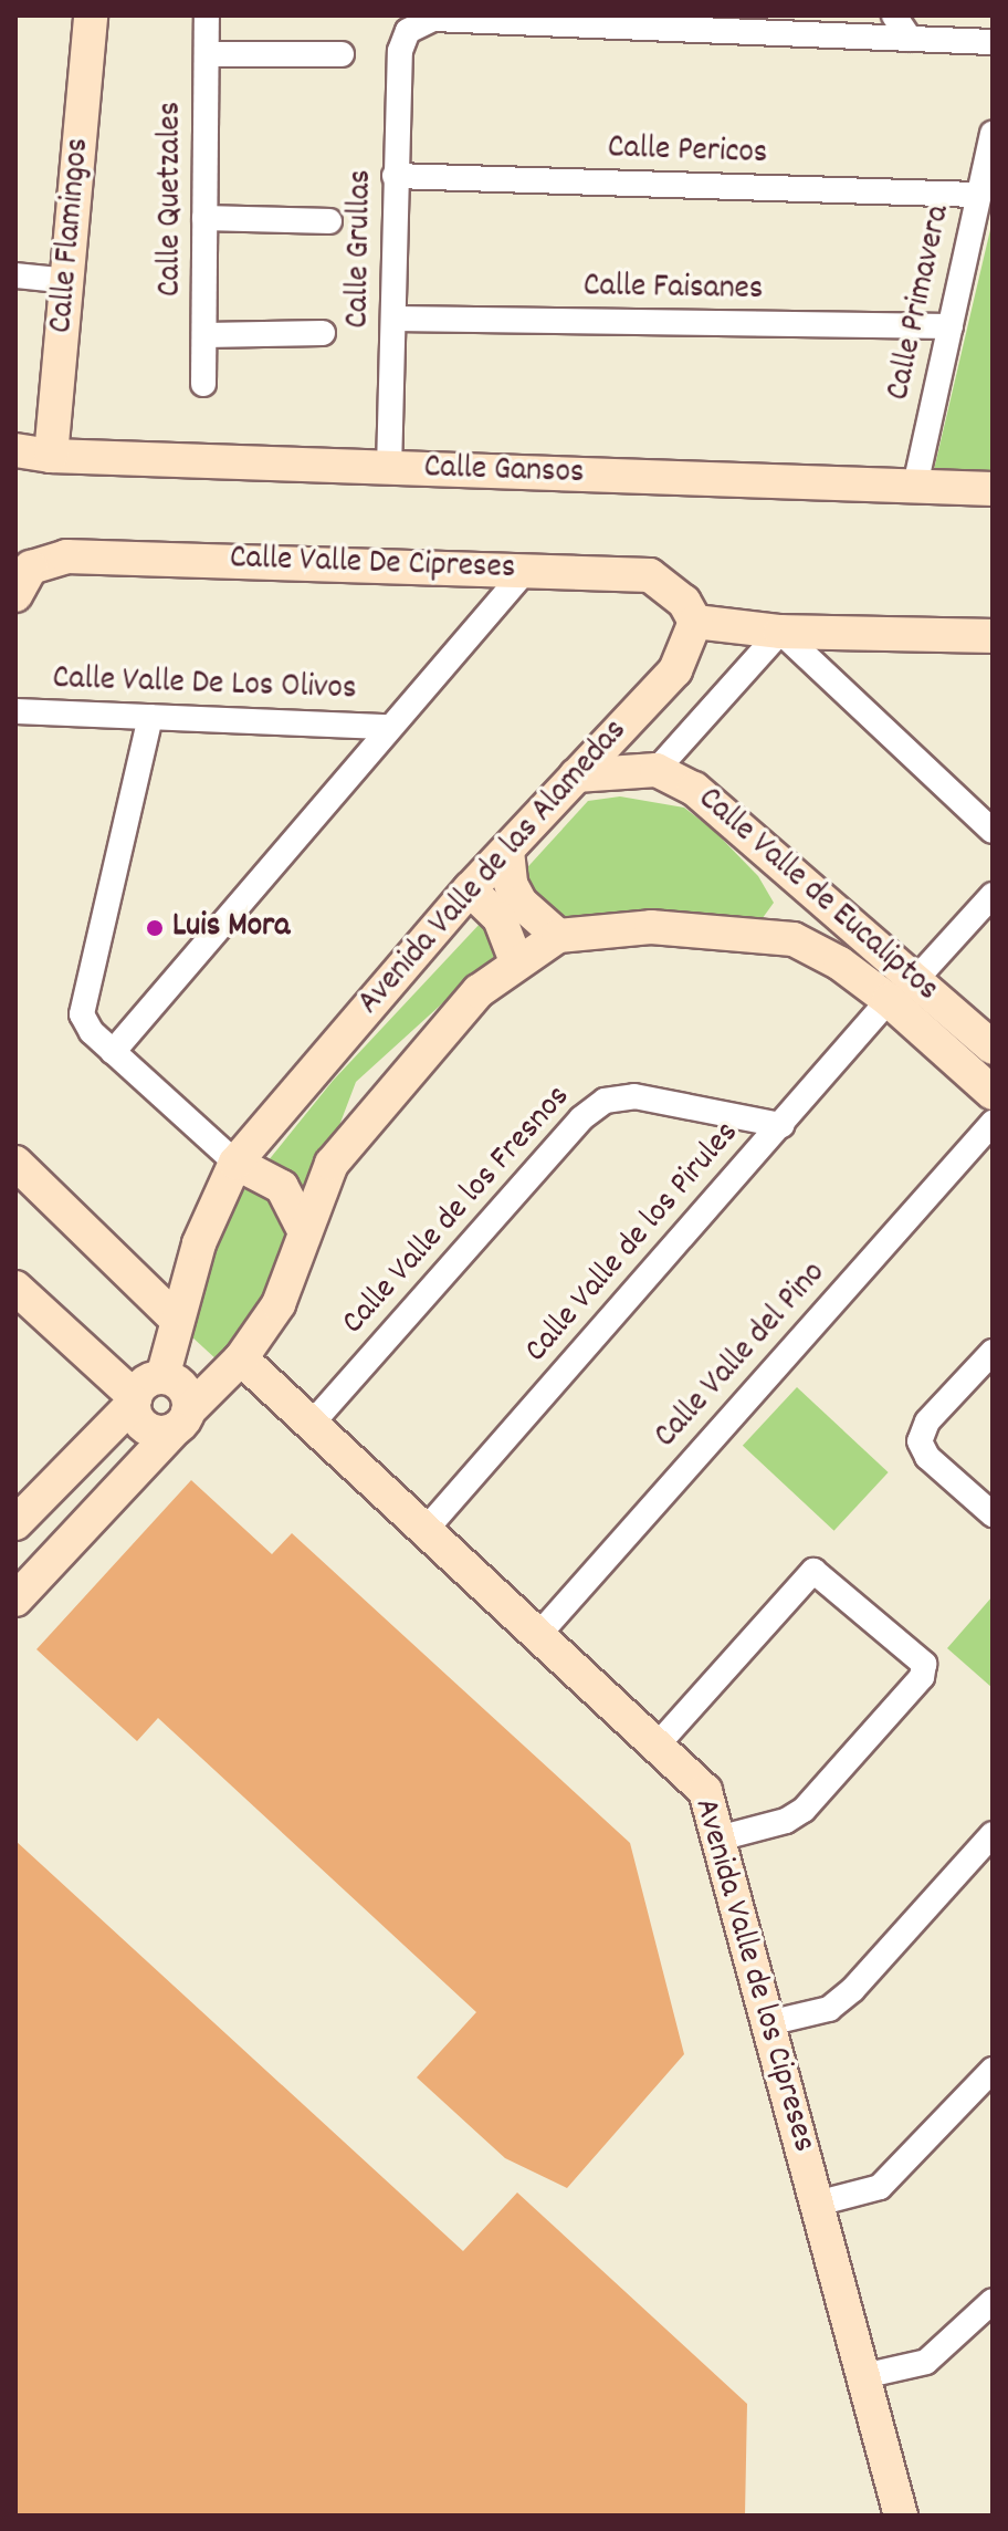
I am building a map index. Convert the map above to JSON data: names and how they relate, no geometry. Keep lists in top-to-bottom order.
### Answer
{
  "streets": {
    "street": [
      "Calle Pericos",
      "Calle Quetzales",
      "Calle Flamingos",
      "Calle Grullas",
      "Calle Faisanes",
      "Calle Primavera",
      "Calle Gansos",
      "Calle Valle De Cipreses",
      "Calle Valle De Los Olivos",
      "Avenida Valle de las Alamedas",
      "Calle Valle de Eucaliptos",
      "Calle Valle de los Fresnos",
      "Calle Valle de los Pirules",
      "Calle Valle del Pino",
      "Avenida Valle de los Cipreses"
    ]
  },
  "crossings": [
    ["Calle Pericos", "Calle Grullas"],
    ["Calle Pericos", "Calle Primavera"],
    ["Calle Flamingos", "Calle Gansos"],
    ["Calle Grullas", "Calle Faisanes"],
    ["Calle Grullas", "Calle Gansos"],
    ["Calle Faisanes", "Calle Primavera"],
    ["Calle Primavera", "Calle Gansos"],
    ["Calle Valle De Cipreses", "Calle Valle De Los Olivos"],
    ["Calle Valle De Cipreses", "Avenida Valle de las Alamedas"],
    ["Calle Valle de Eucaliptos", "Calle Valle de los Pirules"],
    ["Calle Valle de los Fresnos", "Calle Valle de los Pirules"],
    ["Calle Valle de los Fresnos", "Avenida Valle de los Cipreses"],
    ["Calle Valle de los Pirules", "Avenida Valle de los Cipreses"],
    ["Calle Valle del Pino", "Avenida Valle de los Cipreses"]
  ],
  "places": ["Luis Mora"]
}
